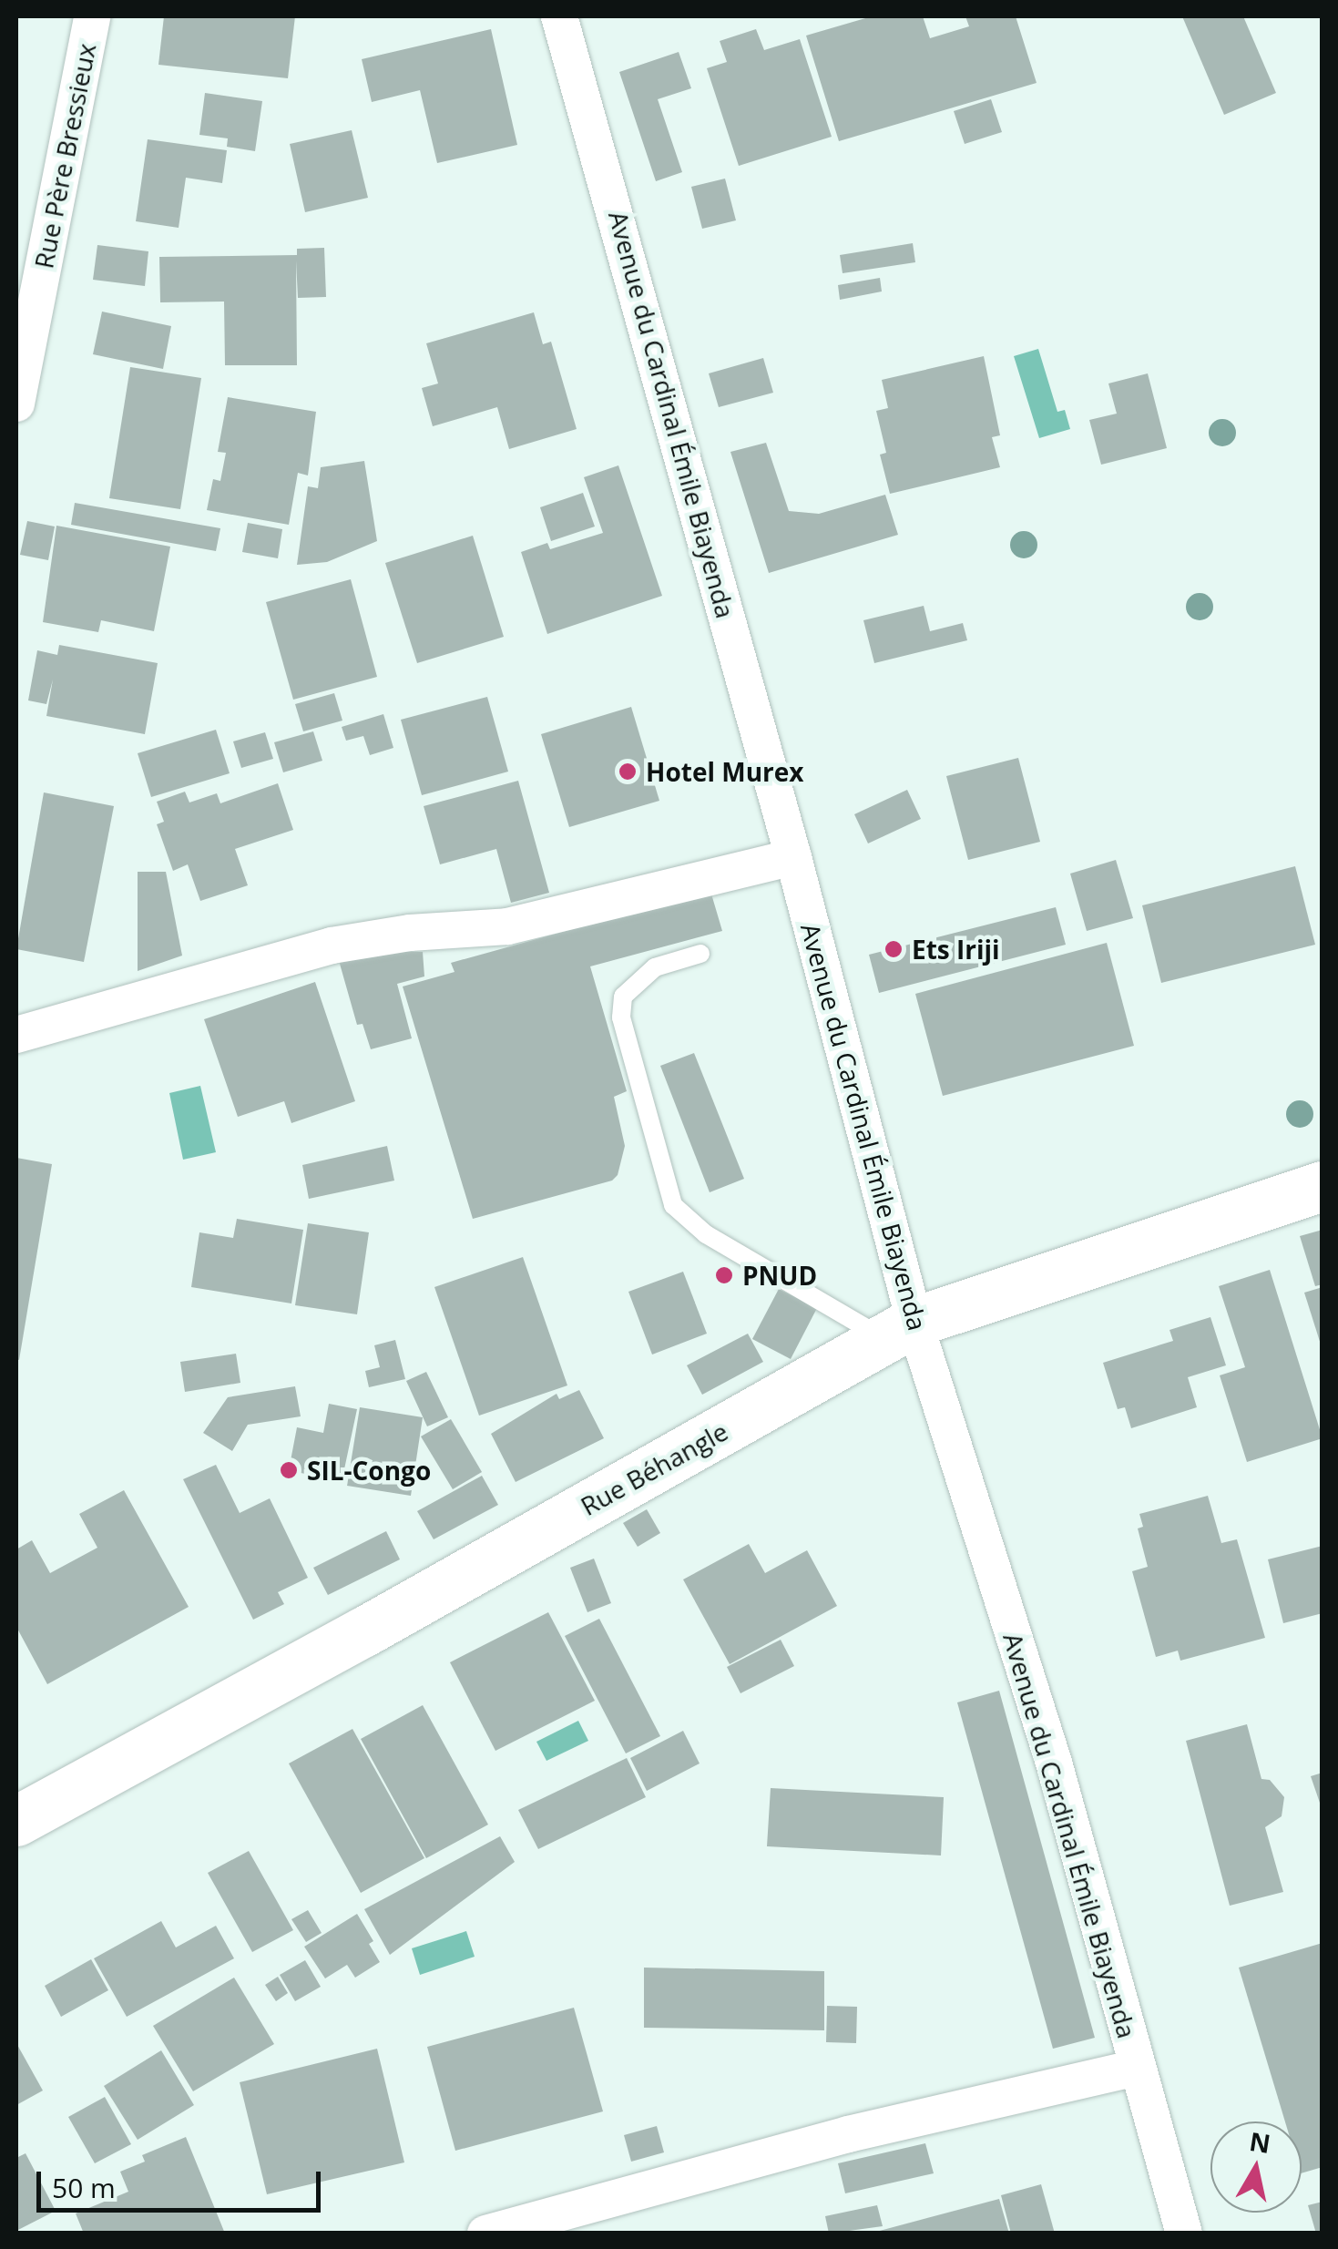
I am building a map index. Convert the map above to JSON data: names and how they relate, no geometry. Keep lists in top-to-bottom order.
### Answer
{
  "streets": {
    "street": ["Rue Père Bressieux", "Avenue du Cardinal Émile Biayenda", "Rue Béhangle"]
  },
  "crossings": [
    ["Avenue du Cardinal Émile Biayenda", "Rue Béhangle"]
  ],
  "places": [
    "Hotel Murex",
    "Ets Iriji",
    "PNUD",
    "SIL-Congo"
  ],
  "scale_bar": "50 m",
  "north": "top"
}
